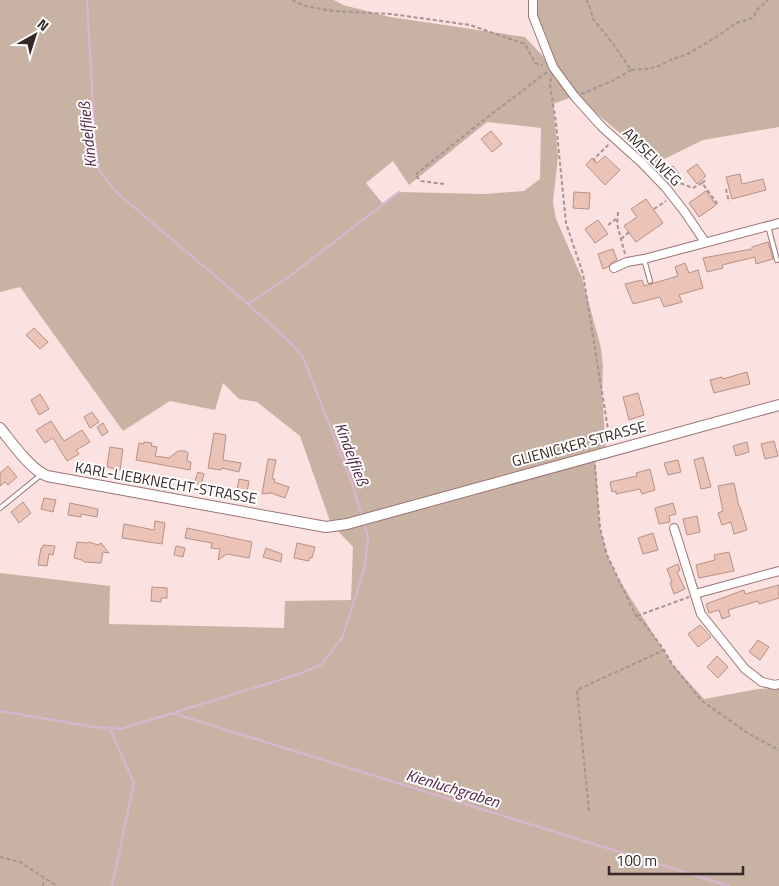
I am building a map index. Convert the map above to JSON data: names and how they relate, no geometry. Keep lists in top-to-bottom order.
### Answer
{
  "streets": {
    "street": ["AMSELWEG", "GLIENICKER STRASSE", "KARL-LIEBKNECHT-STRASSE"]
  },
  "crossings": [
    ["GLIENICKER STRASSE", "KARL-LIEBKNECHT-STRASSE"]
  ],
  "water": ["Kindelfließ", "Kienluchgraben"],
  "scale_bar": "100 m",
  "north": "top right"
}
